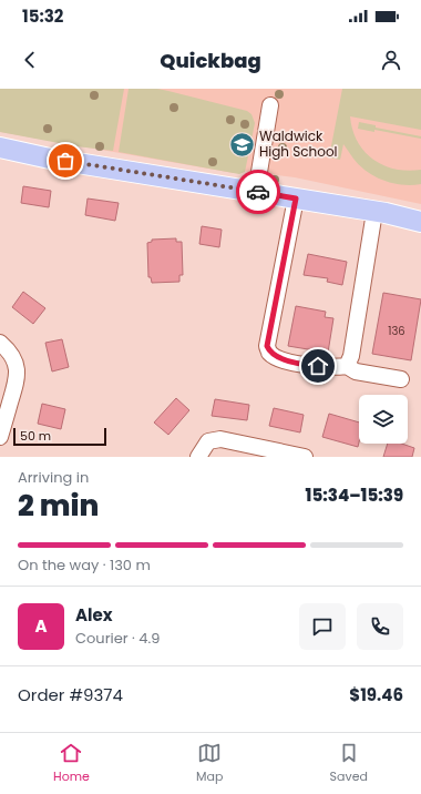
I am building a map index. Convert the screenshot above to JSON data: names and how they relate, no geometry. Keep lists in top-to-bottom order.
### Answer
{
  "places": {
    "school or university": ["Waldwick High School"]
  },
  "house_numbers": ["136"],
  "scale_bar": "50 m",
  "page": {
    "status": "15:32",
    "header": "Quickbag",
    "scale": "50 m",
    "heading": ["2 min", "Arriving in", "15:34–15:39"],
    "panel": [
      "Alex",
      "Courier · 4.9",
      "Order #9374",
      "$19.46"
    ],
    "bar": "On the way · 130 m",
    "round": "A",
    "tabs": ["Home", "Map", "Saved"]
  }
}
